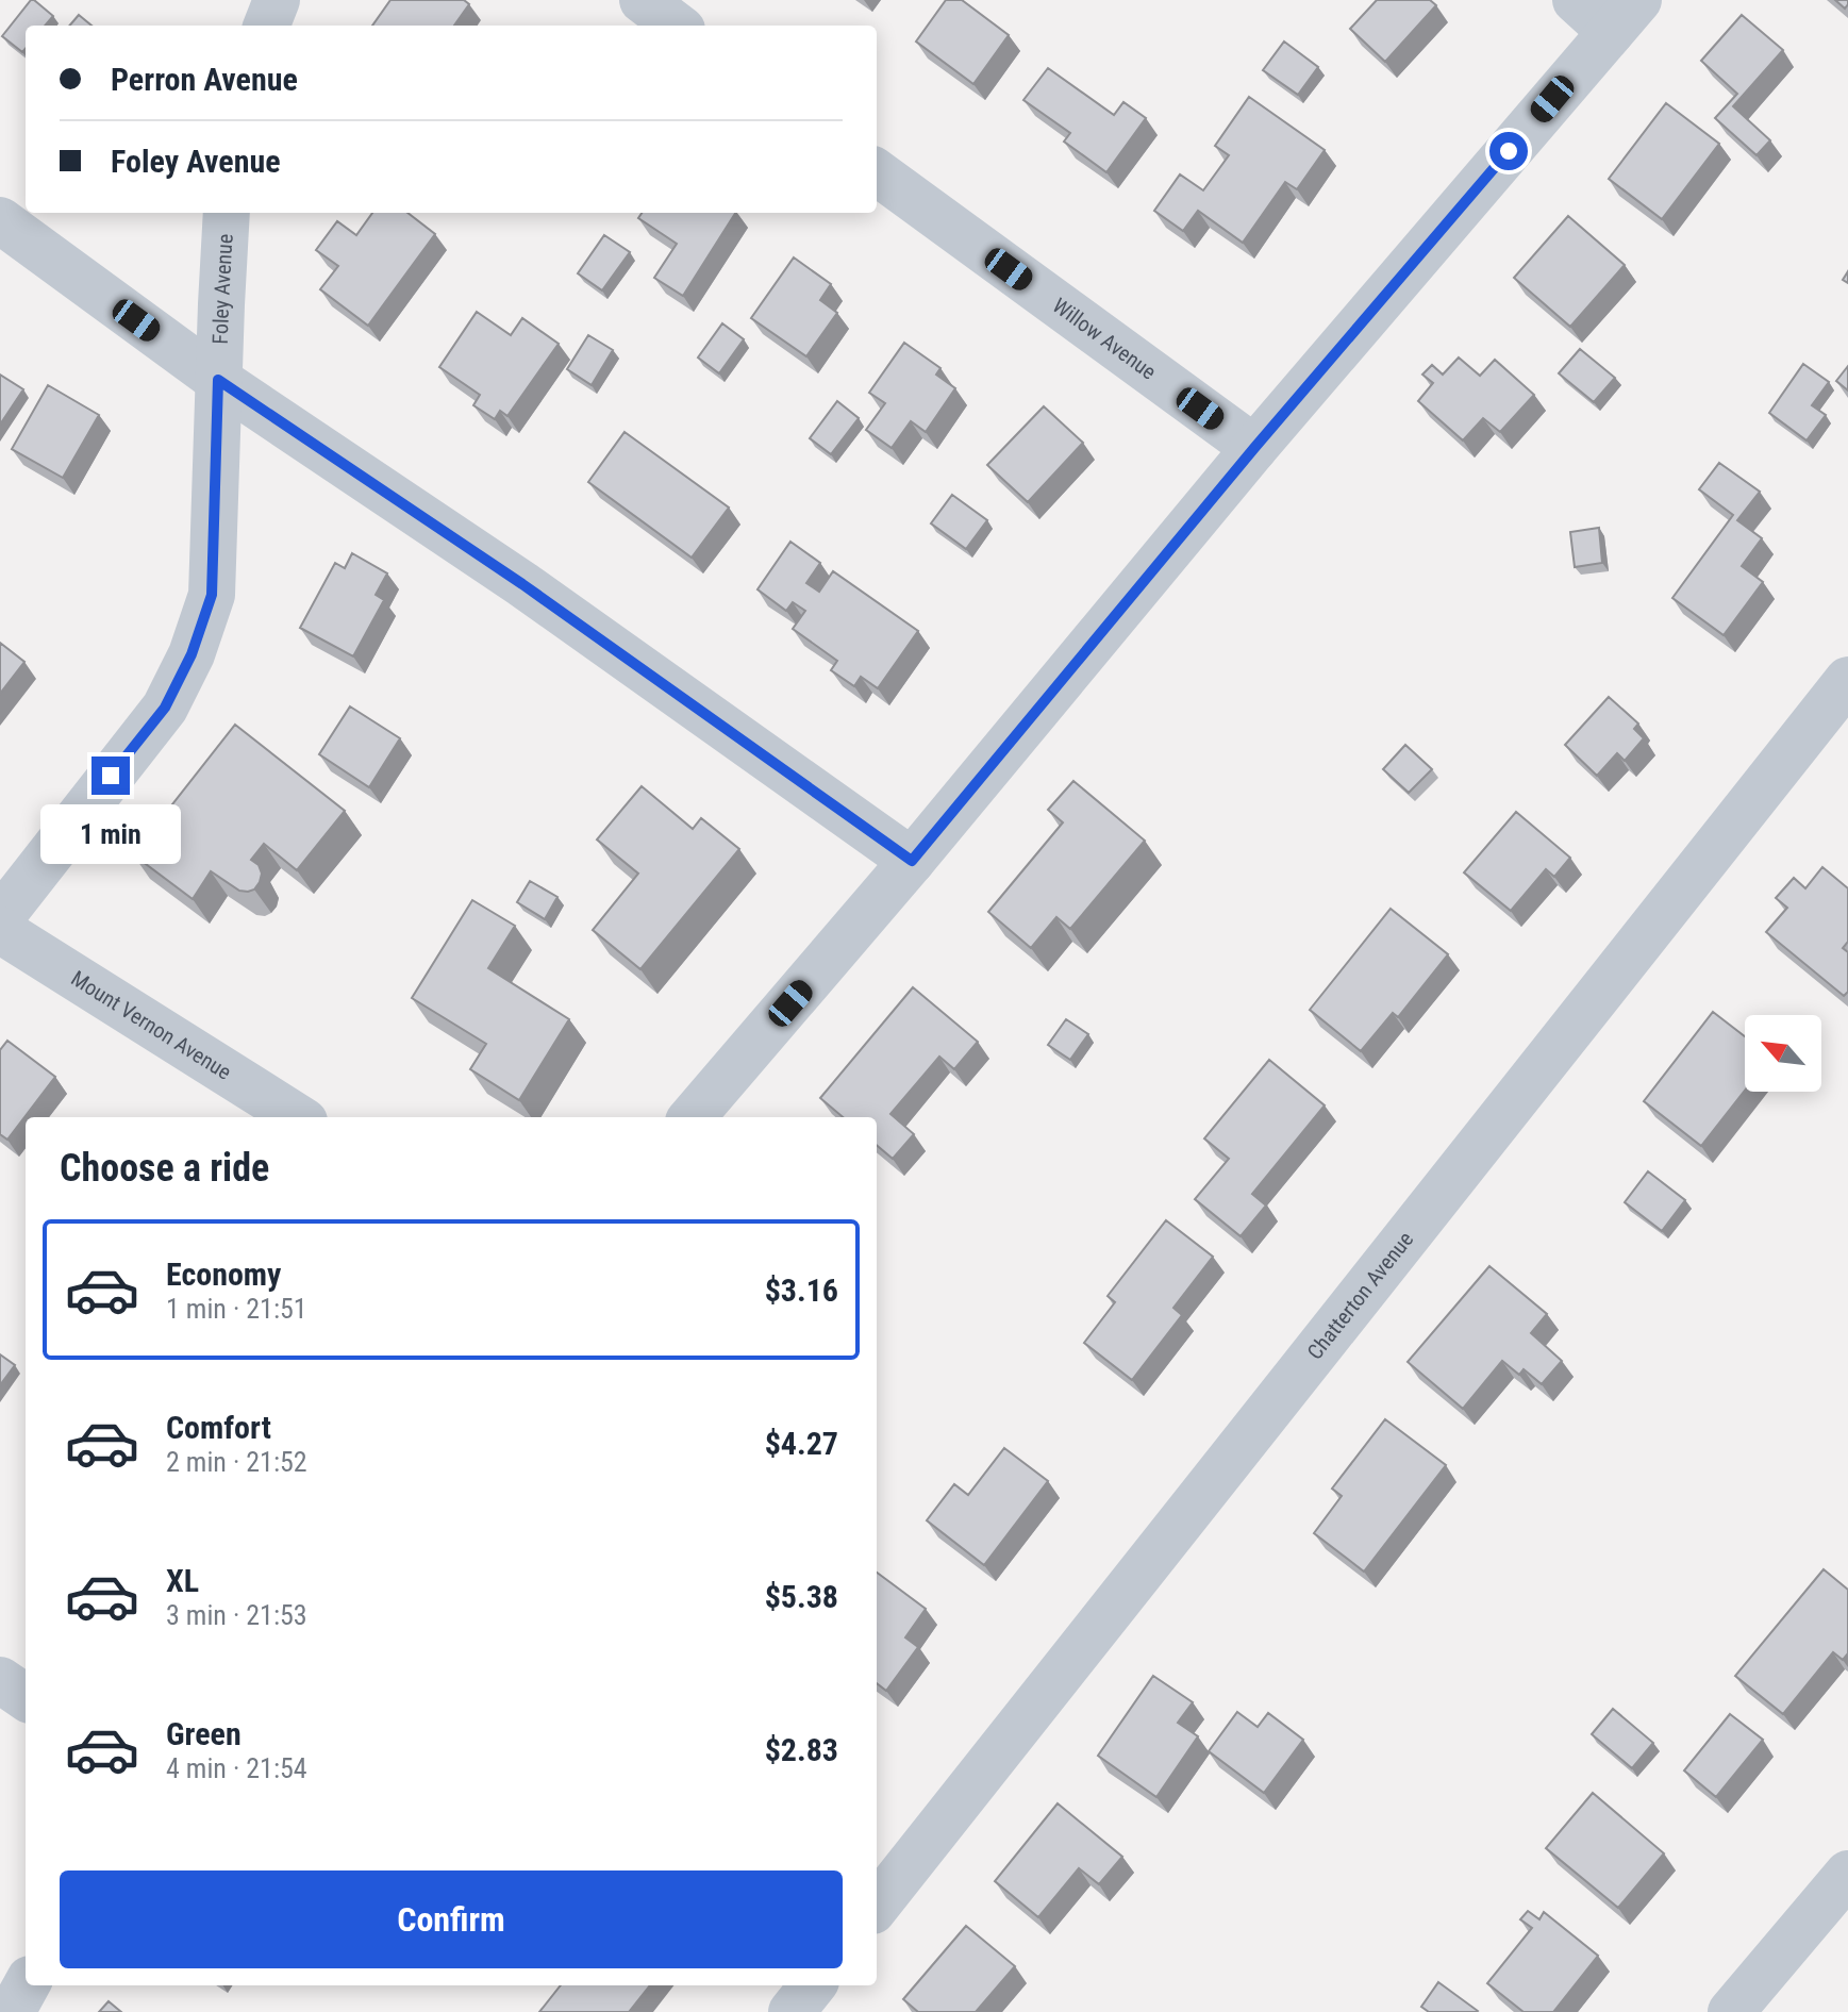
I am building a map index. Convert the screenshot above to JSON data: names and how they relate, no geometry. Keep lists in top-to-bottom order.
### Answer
{
  "streets": {
    "street": [
      "Foley Avenue",
      "Willow Avenue",
      "Mount Vernon Avenue",
      "Chatterton Avenue"
    ]
  },
  "north": "top left",
  "page": {
    "banner": ["Perron Avenue", "Foley Avenue"],
    "bubble": "1 min",
    "heading": "Choose a ride",
    "list": [
      {
        "name": "Economy",
        "note": "1 min · 21:51",
        "value": "$3.16"
      },
      {
        "name": "Comfort",
        "note": "2 min · 21:52",
        "value": "$4.27"
      },
      {
        "name": "XL",
        "note": "3 min · 21:53",
        "value": "$5.38"
      },
      {
        "name": "Green",
        "note": "4 min · 21:54",
        "value": "$2.83"
      }
    ],
    "buttons": "Confirm"
  }
}
